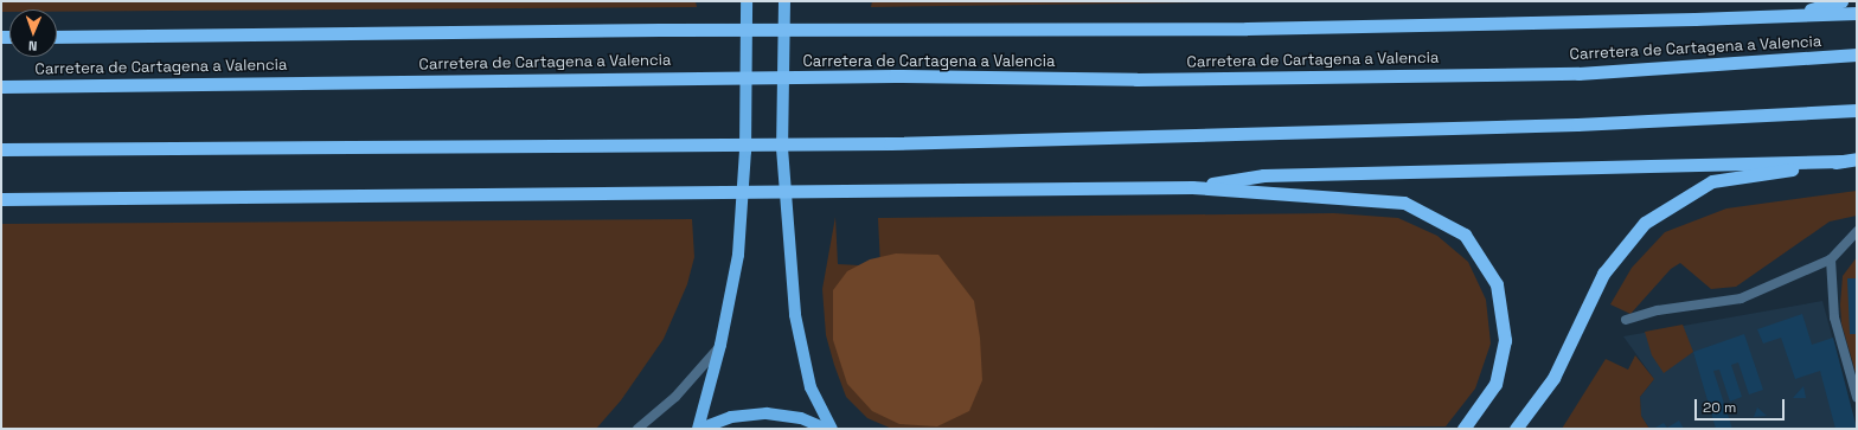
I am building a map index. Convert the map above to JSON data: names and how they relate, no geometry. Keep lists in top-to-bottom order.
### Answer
{
  "streets": {
    "highway": ["Carretera de Cartagena a Valencia"]
  },
  "scale_bar": "20 m",
  "north": "bottom"
}
